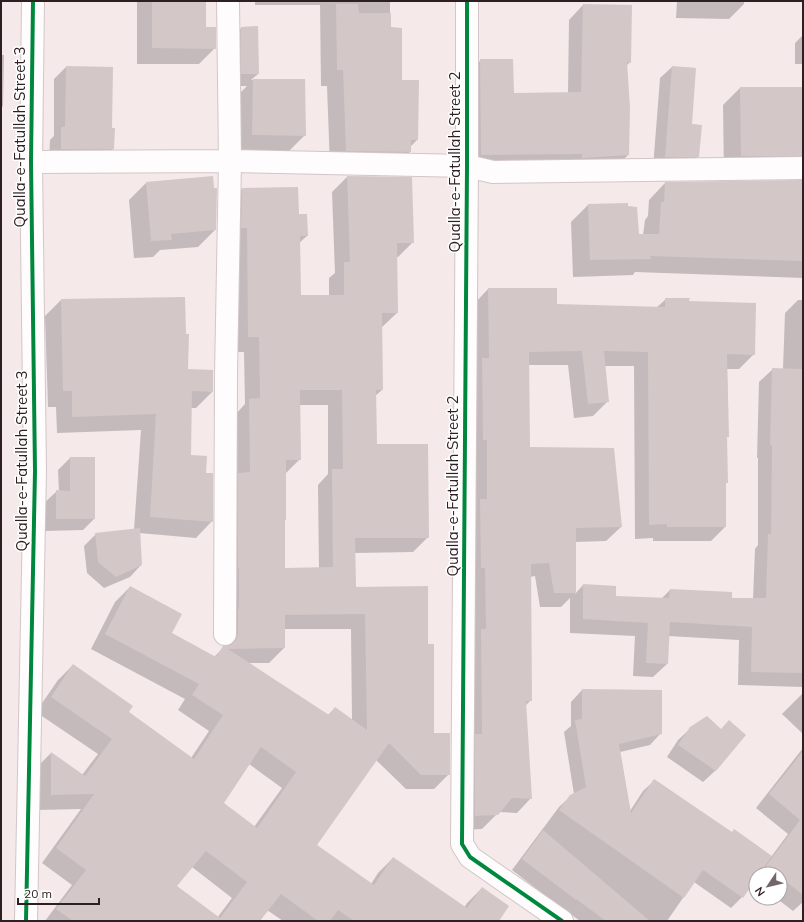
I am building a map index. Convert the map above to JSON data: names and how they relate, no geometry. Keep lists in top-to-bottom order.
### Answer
{
  "streets": {
    "street": ["Qualla-e-Fatullah Street 3", "Qualla-e-Fatullah Street 2"]
  },
  "scale_bar": "20 m",
  "north": "bottom left"
}
